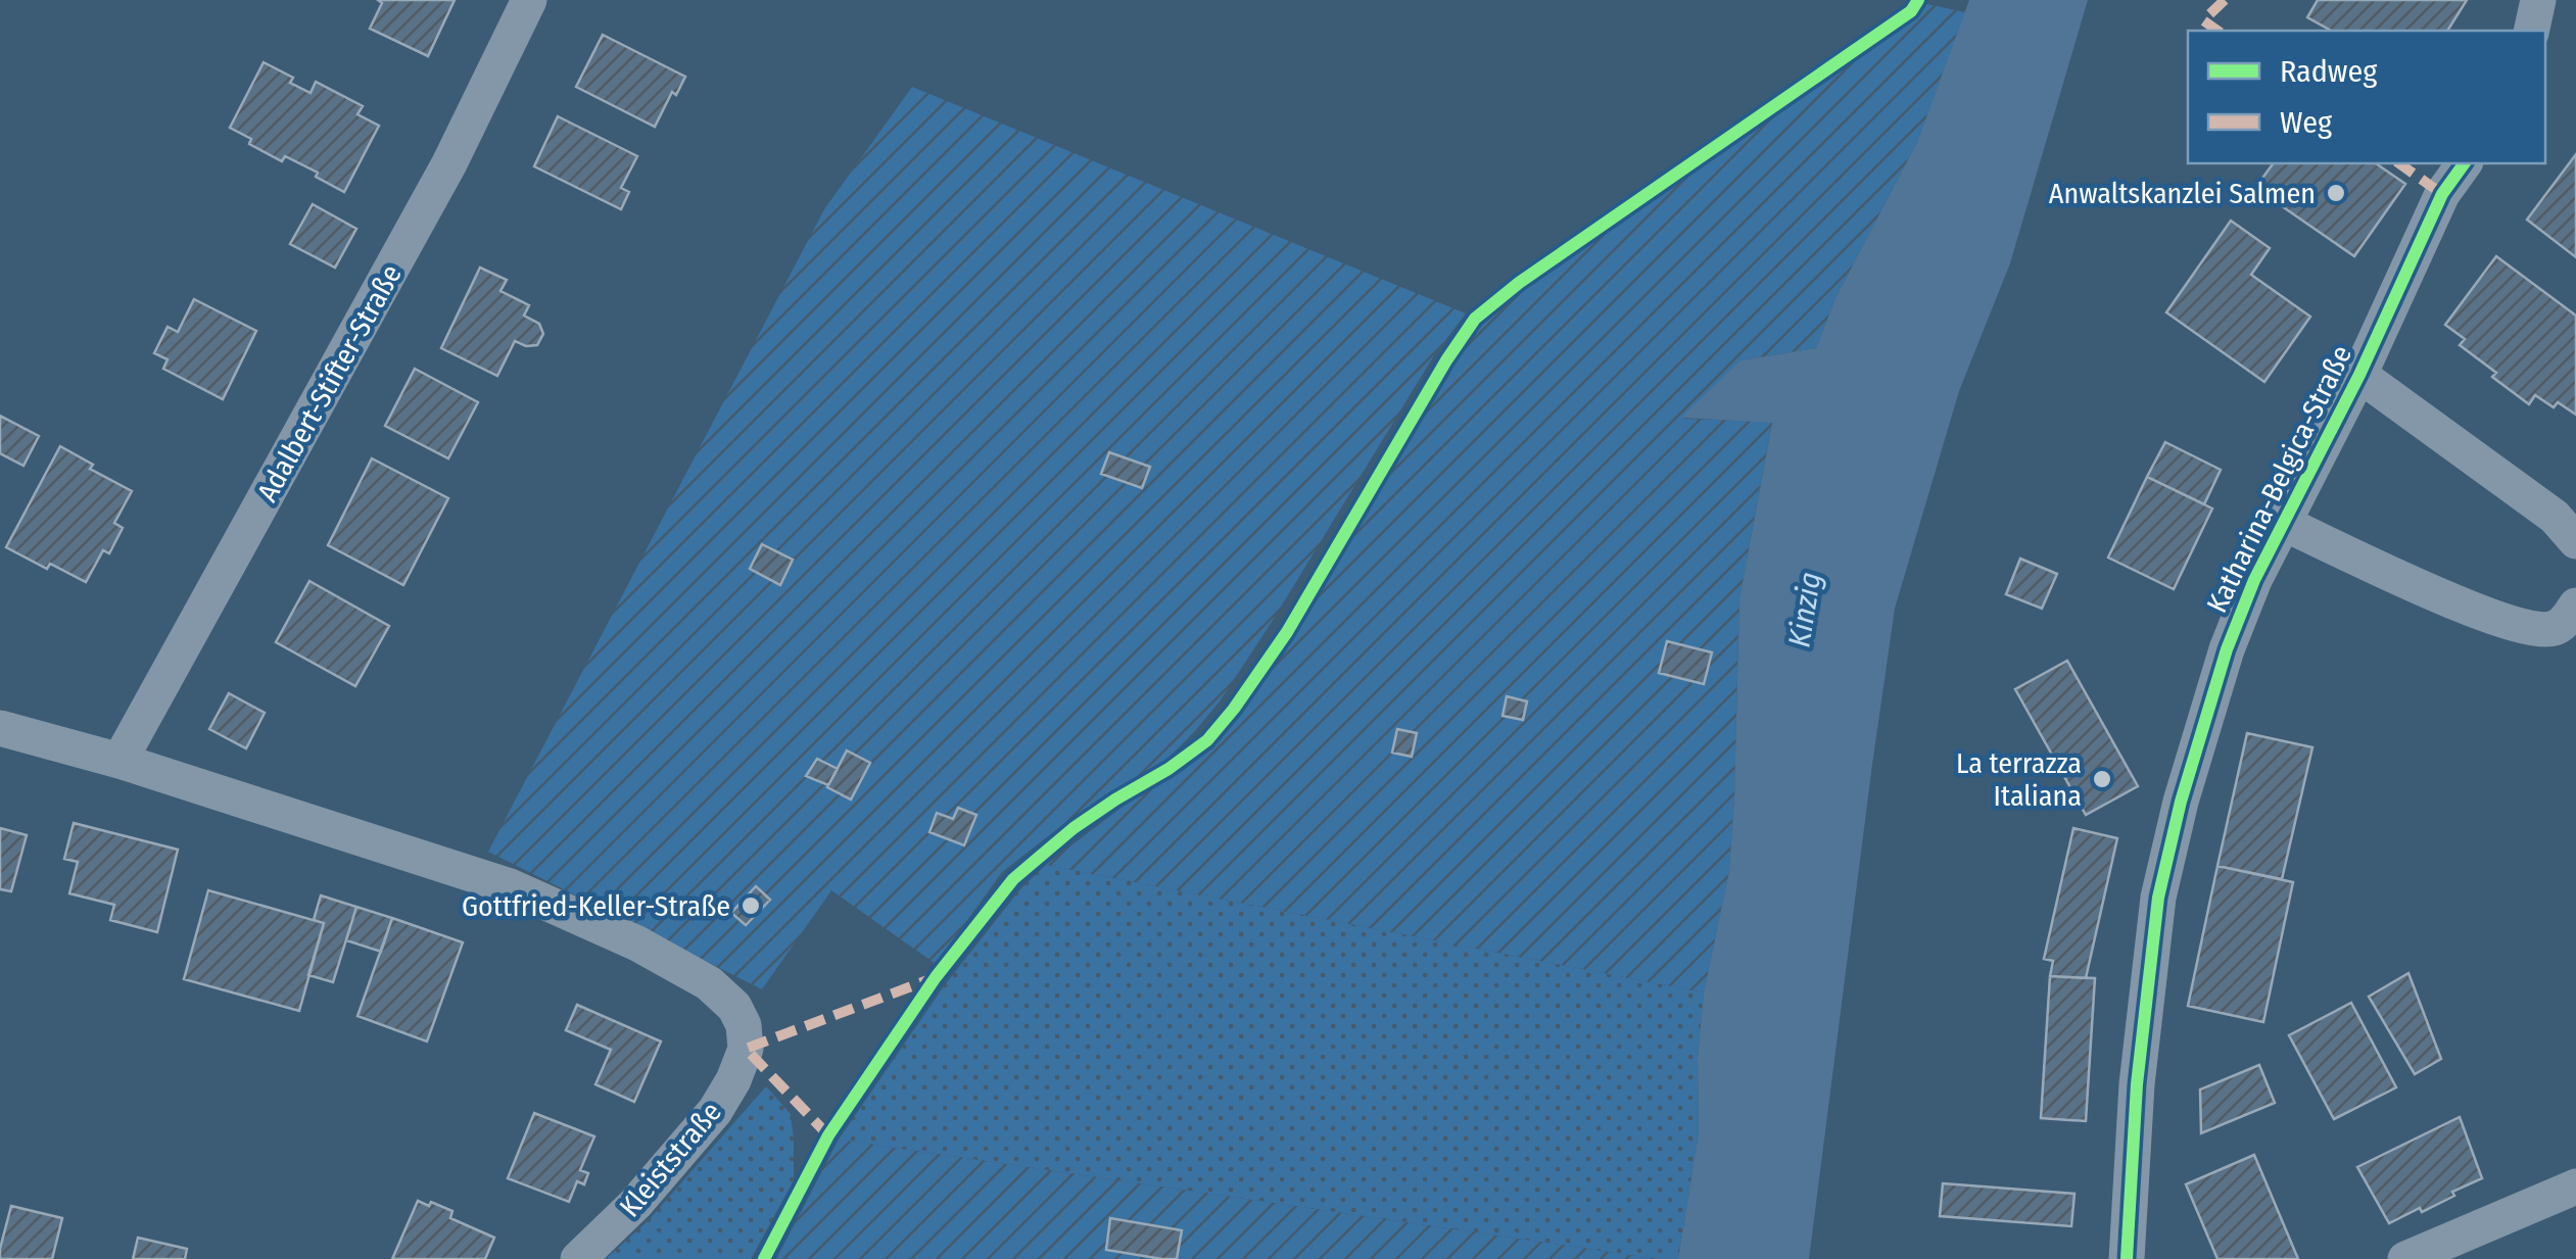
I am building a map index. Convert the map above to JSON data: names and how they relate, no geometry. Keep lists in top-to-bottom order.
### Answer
{
  "streets": {
    "street": ["Adalbert-Stifter-Straße", "Katharina-Belgica-Straße", "Kleiststraße"]
  },
  "crossings": [
    ["Adalbert-Stifter-Straße", "Kleiststraße"]
  ],
  "water": ["Kinzig"],
  "places": ["Anwaltskanzlei Salmen", "La terrazza Italiana", "Gottfried-Keller-Straße"],
  "legend": ["Radweg", "Weg"]
}
